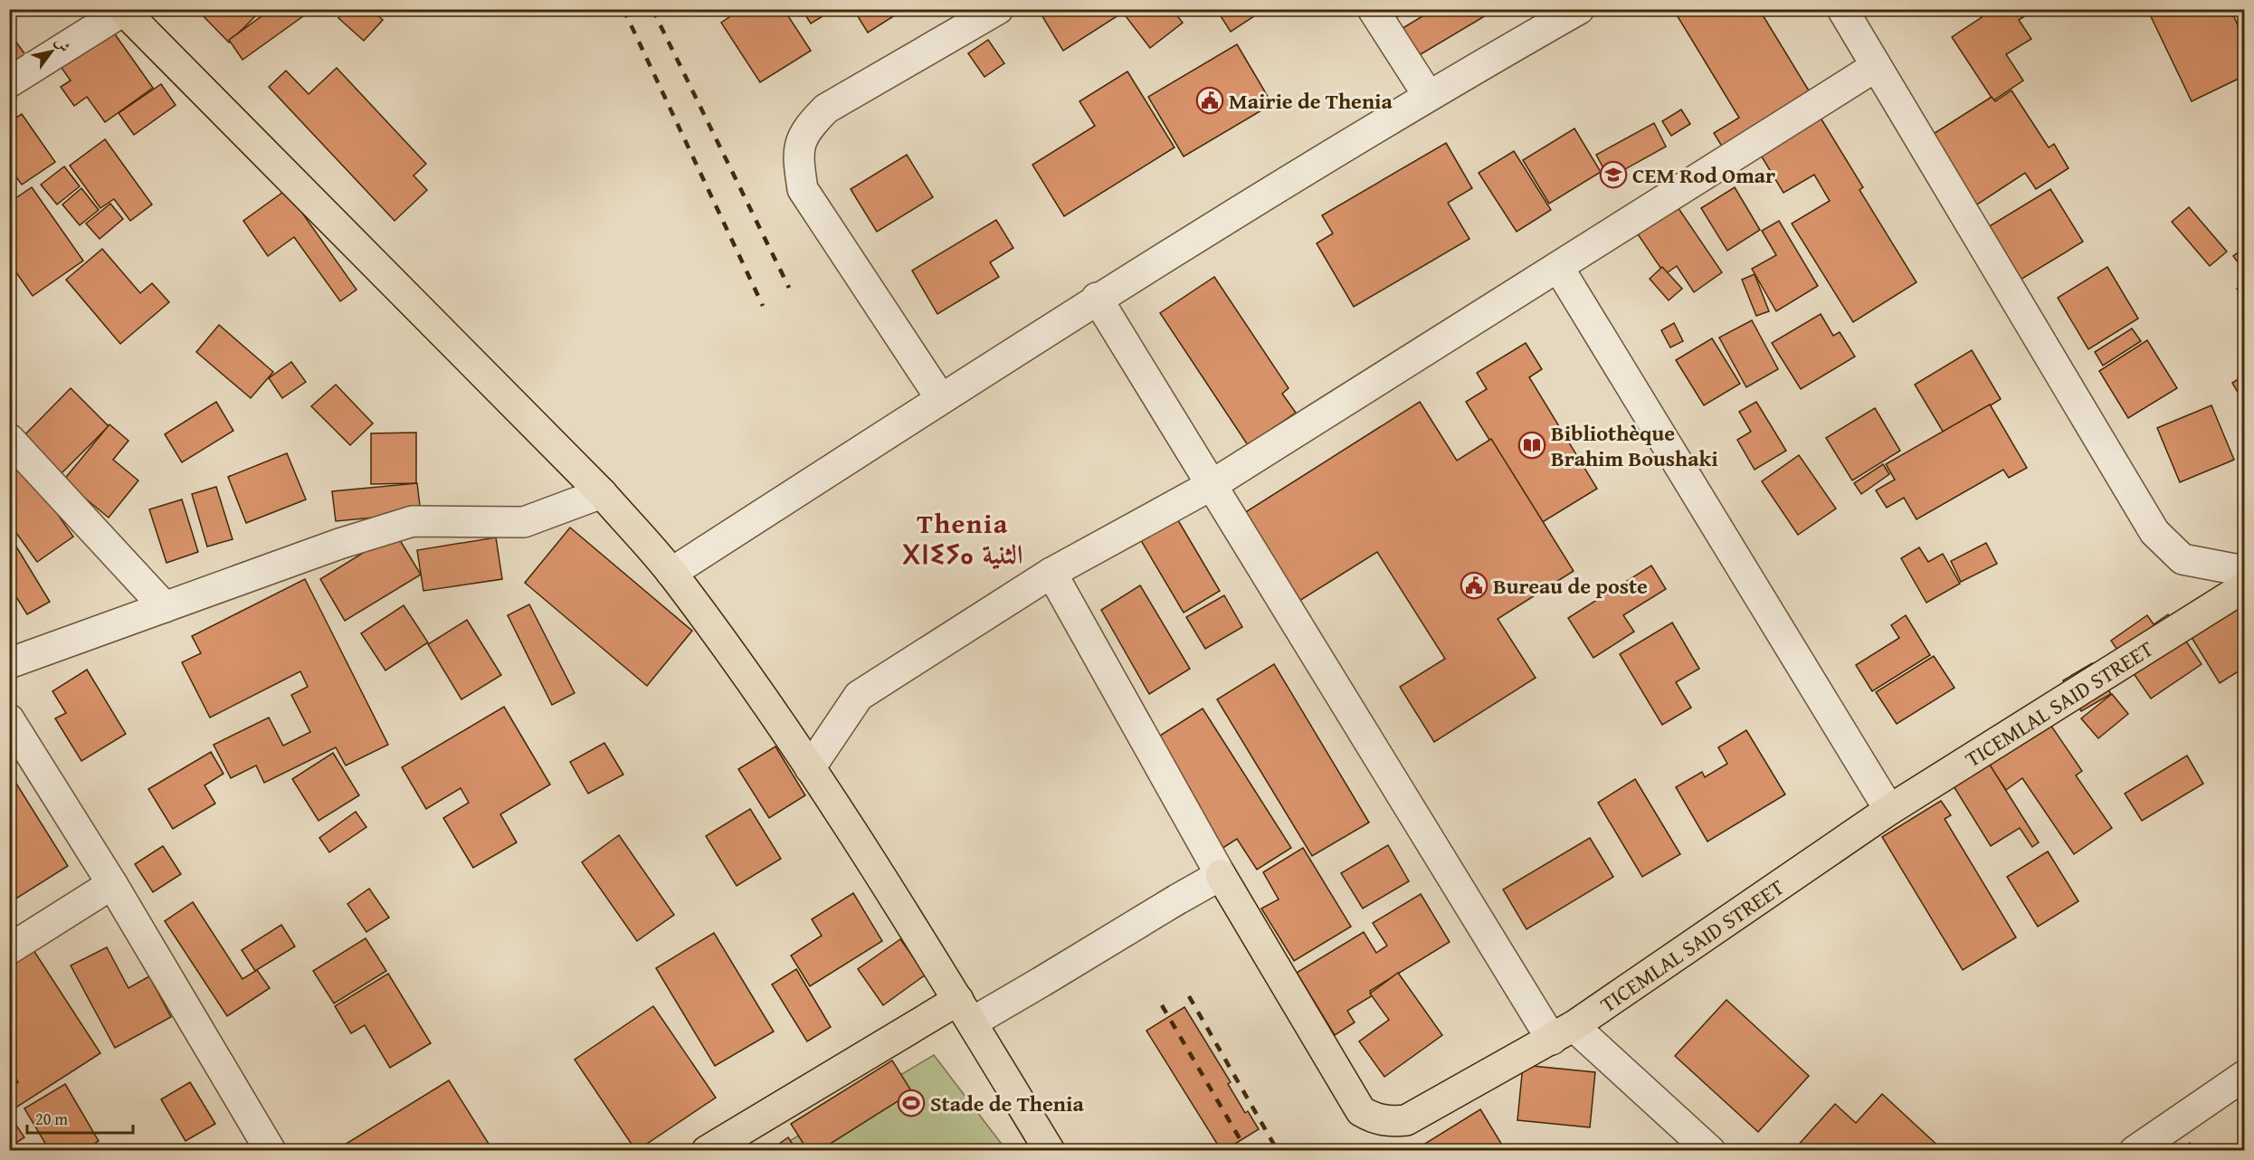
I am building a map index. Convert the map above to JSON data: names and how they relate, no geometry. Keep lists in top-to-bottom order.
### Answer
{
  "streets": {
    "main road": ["TICEMLAL SAID STREET"]
  },
  "districts": ["Thenia ⵝⵏⵉⵢⴰ الثنية"],
  "places": {
    "public building": ["Mairie de Thenia", "Bureau de poste"],
    "school or university": ["CEM Rod Omar"],
    "library": ["Bibliothèque Brahim Boushaki"],
    "sports": ["Stade de Thenia"]
  },
  "scale_bar": "20 m",
  "north": "top right"
}
